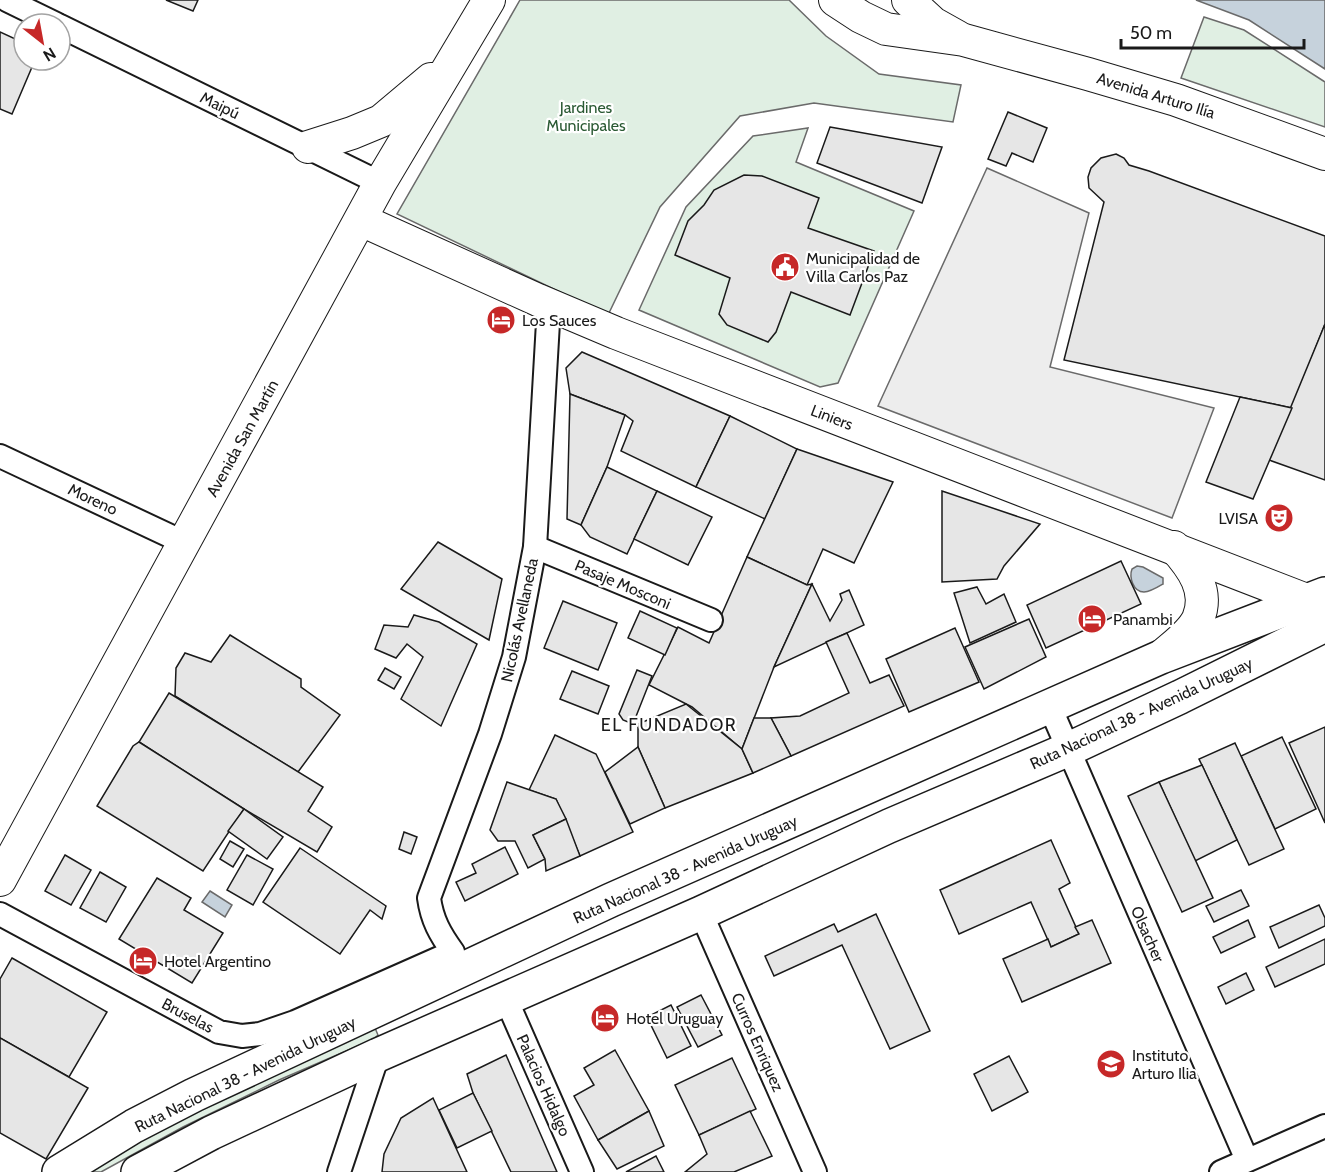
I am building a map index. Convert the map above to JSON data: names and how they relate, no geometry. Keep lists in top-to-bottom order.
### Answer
{
  "streets": {
    "main road": [
      "Avenida Arturo Ilía",
      "Liniers",
      "Avenida San Martín",
      "Ruta Nacional 38 - Avenida Uruguay"
    ],
    "street": [
      "Maipú",
      "Moreno",
      "Pasaje Mosconi",
      "Nicolás Avellaneda",
      "Olsacher",
      "Bruselas",
      "Curros Enriquez",
      "Palacios Hidalgo"
    ]
  },
  "crossings": [
    ["Maipú", "Avenida San Martín"],
    ["Liniers", "Avenida San Martín"],
    ["Liniers", "Nicolás Avellaneda"],
    ["Liniers", "Ruta Nacional 38 - Avenida Uruguay"],
    ["Avenida San Martín", "Moreno"],
    ["Pasaje Mosconi", "Nicolás Avellaneda"],
    ["Nicolás Avellaneda", "Bruselas"],
    ["Ruta Nacional 38 - Avenida Uruguay", "Olsacher"],
    ["Ruta Nacional 38 - Avenida Uruguay", "Curros Enriquez"],
    ["Ruta Nacional 38 - Avenida Uruguay", "Palacios Hidalgo"]
  ],
  "districts": ["EL FUNDADOR"],
  "parks": ["Jardines Municipales"],
  "places": {
    "public building": ["Municipalidad de Villa Carlos Paz"],
    "hotel": [
      "Los Sauces",
      "Panambi",
      "Hotel Argentino",
      "Hotel Uruguay"
    ],
    "theatre": ["LVISA"],
    "school or university": ["Instituto Arturo Ilia"]
  },
  "scale_bar": "50 m",
  "north": "bottom right"
}
